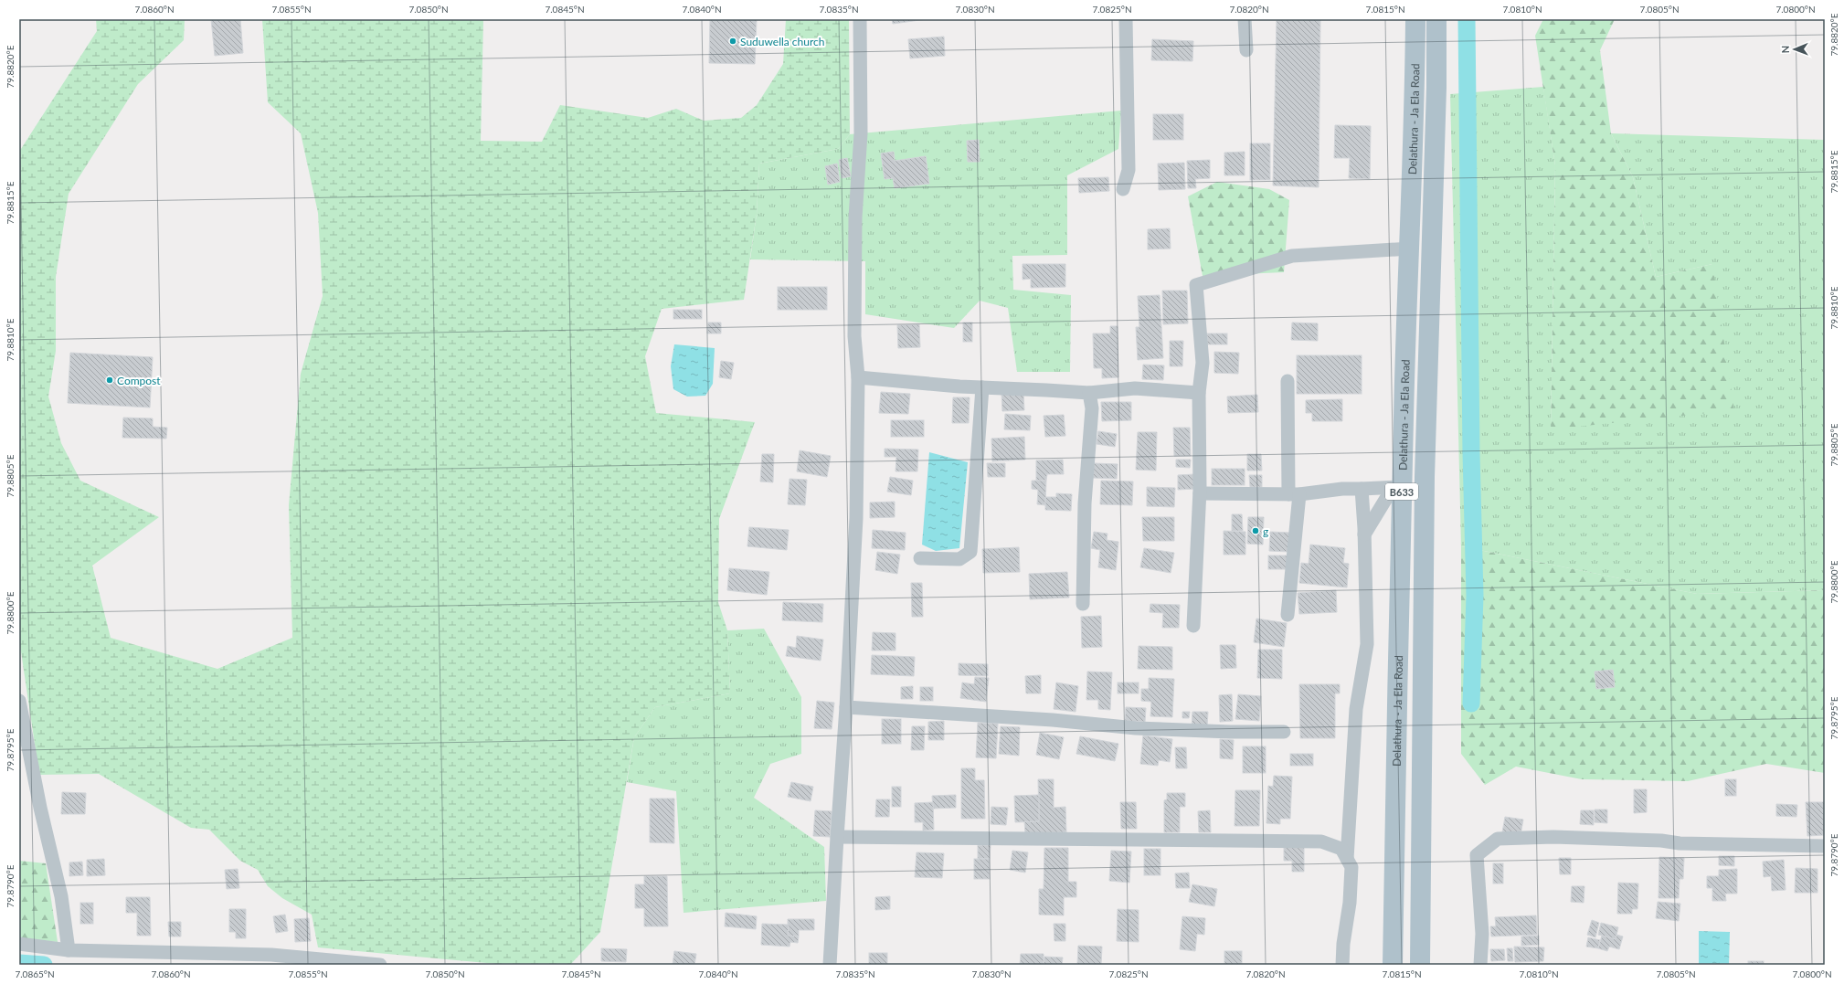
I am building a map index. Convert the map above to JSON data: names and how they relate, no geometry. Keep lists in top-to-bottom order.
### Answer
{
  "streets": {
    "main road": ["Delathura - Ja Ela Road", "B633"]
  },
  "places": ["Suduwella church", "Compost", "g"],
  "north": "left",
  "coordinates": [
    "7.0860°N",
    "7.0855°N",
    "7.0850°N",
    "7.0845°N",
    "7.0840°N",
    "7.0835°N",
    "7.0830°N",
    "7.0825°N",
    "7.0820°N",
    "7.0815°N",
    "7.0810°N",
    "7.0805°N",
    "7.0800°N",
    "79.8820°E",
    "79.8815°E",
    "79.8810°E",
    "79.8805°E",
    "79.8800°E",
    "79.8795°E",
    "79.8790°E",
    "7.0865°N"
  ]
}
